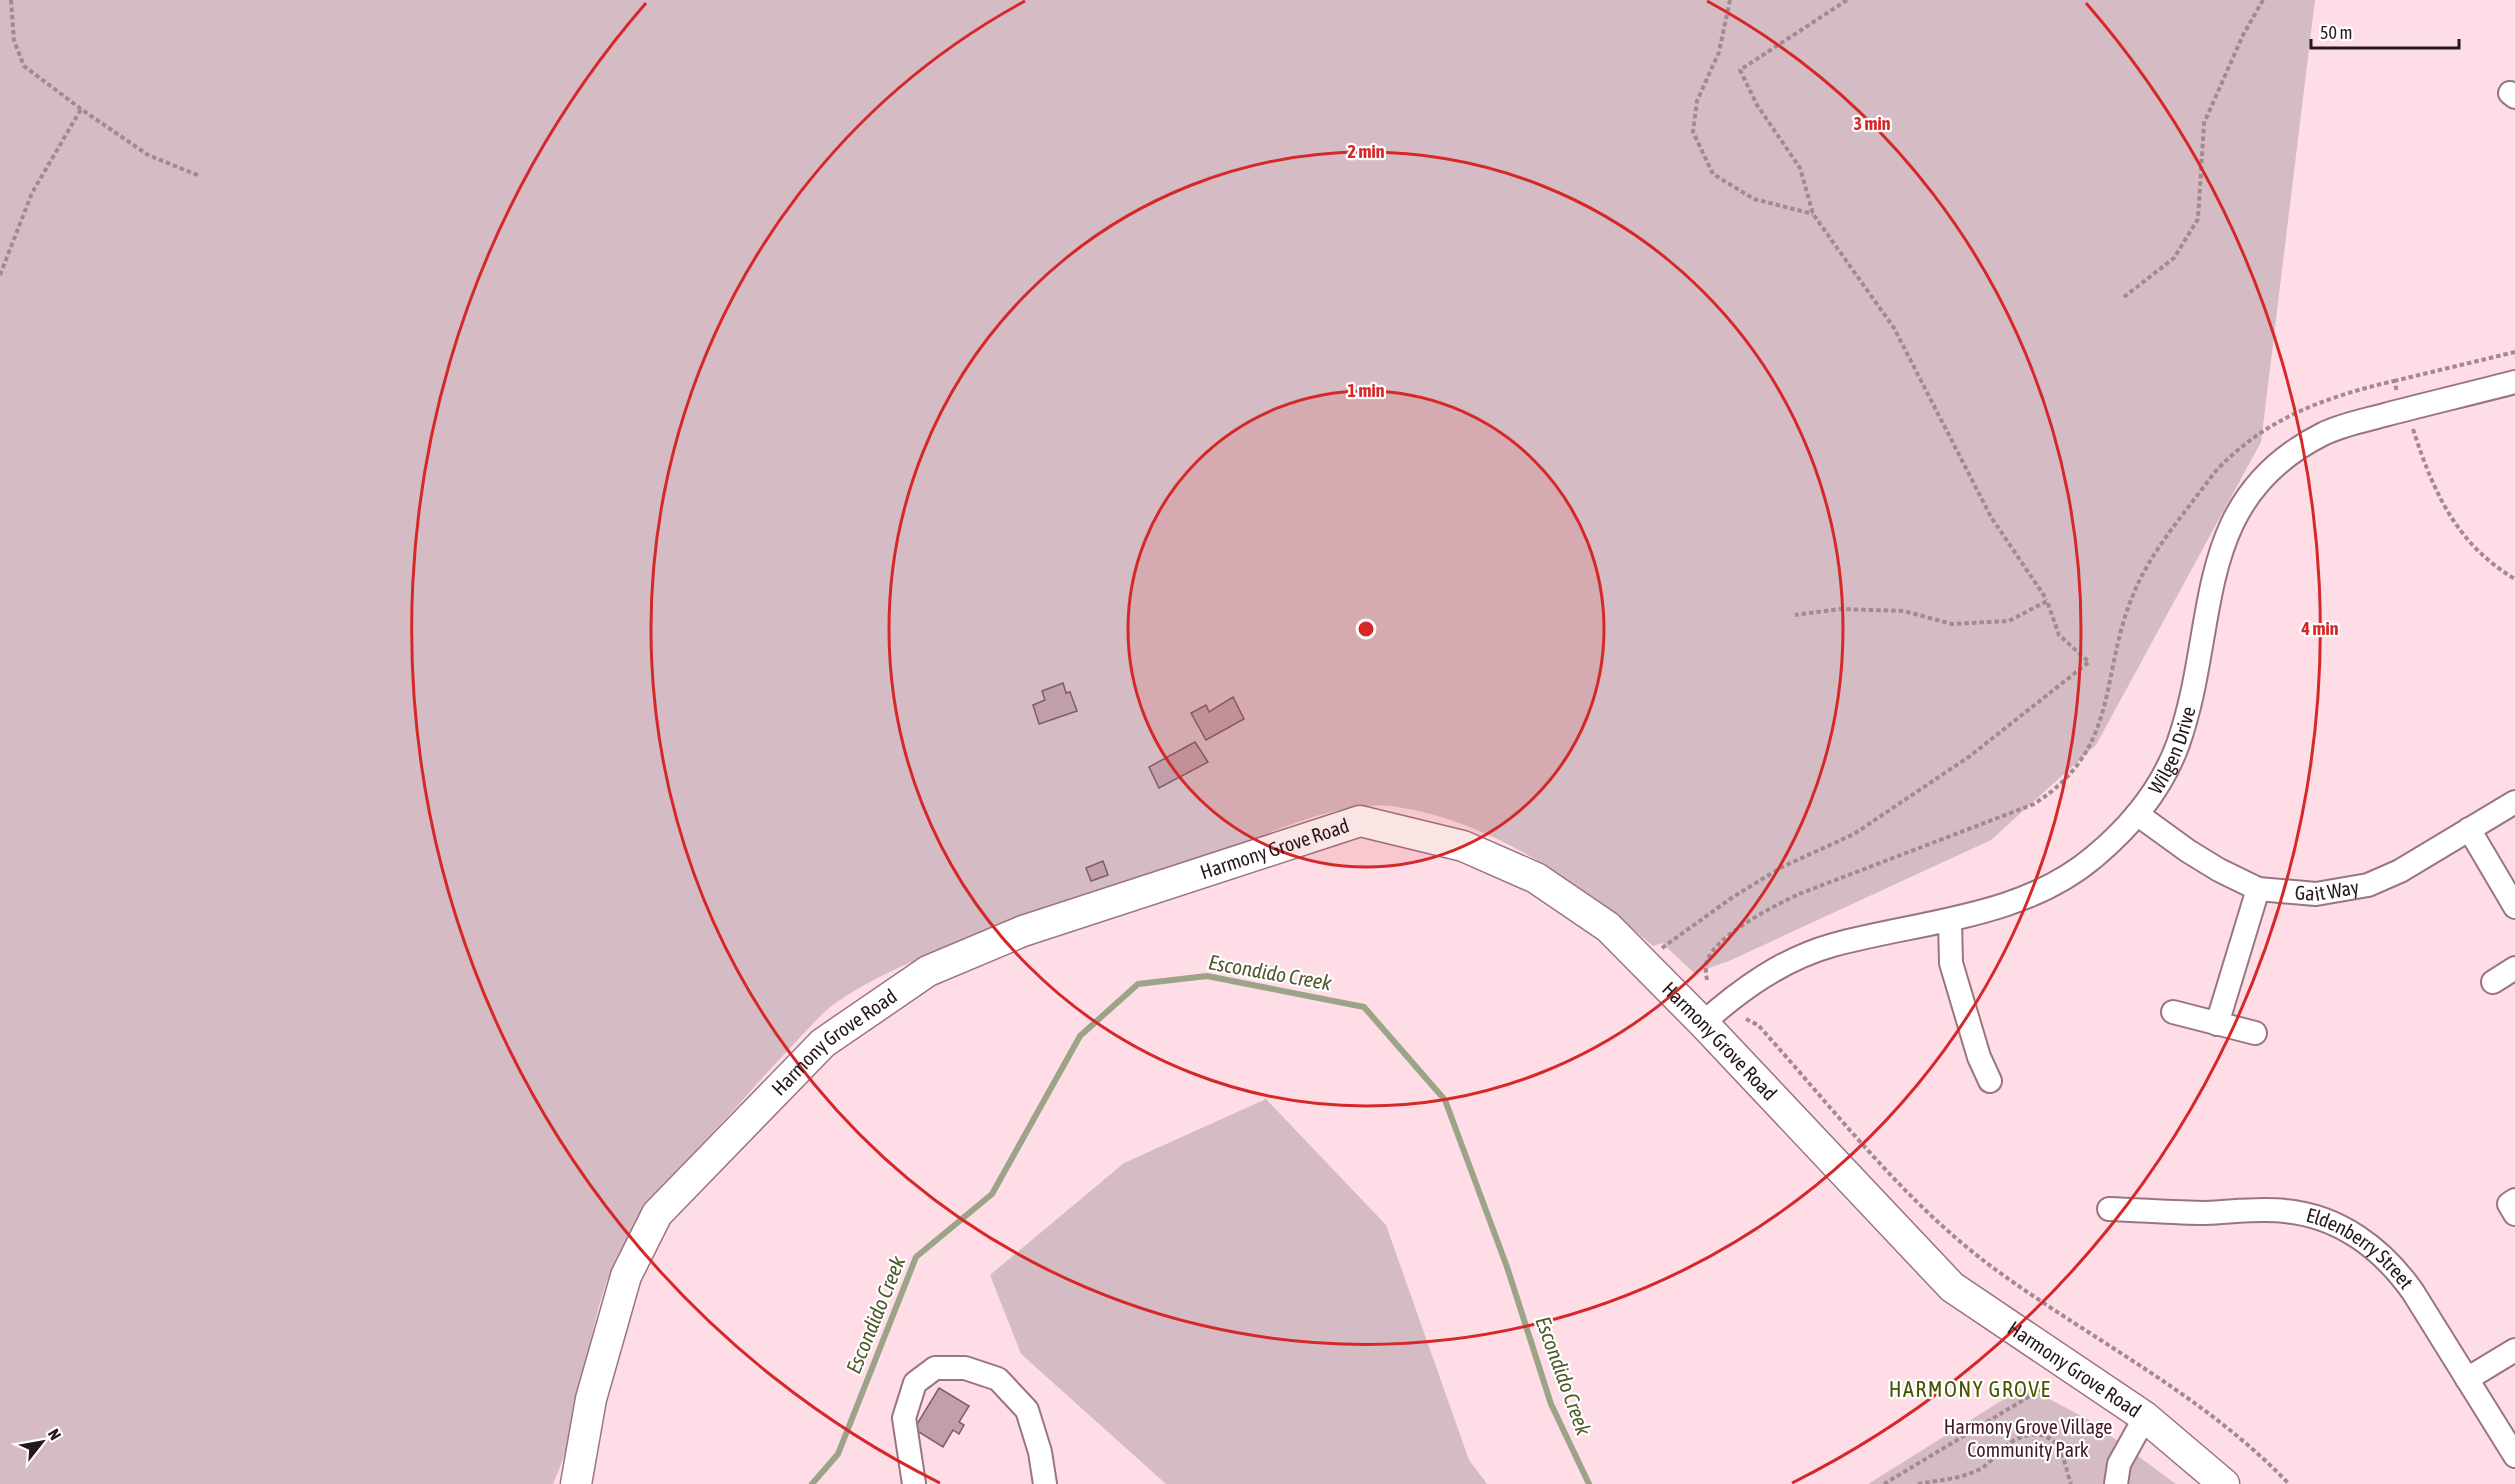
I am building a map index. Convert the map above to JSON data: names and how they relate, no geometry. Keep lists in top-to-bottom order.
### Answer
{
  "streets": {
    "main road": ["Harmony Grove Road"],
    "street": ["Wilgen Drive", "Gait Way", "Eldenberry Street"]
  },
  "crossings": [
    ["Wilgen Drive", "Harmony Grove Road"],
    ["Wilgen Drive", "Gait Way"]
  ],
  "districts": ["HARMONY GROVE"],
  "water": ["Escondido Creek"],
  "parks": ["Harmony Grove Village Community Park"],
  "scale_bar": "50 m",
  "north": "top right",
  "rings": [
    "3 min",
    "2 min",
    "1 min",
    "4 min"
  ]
}
